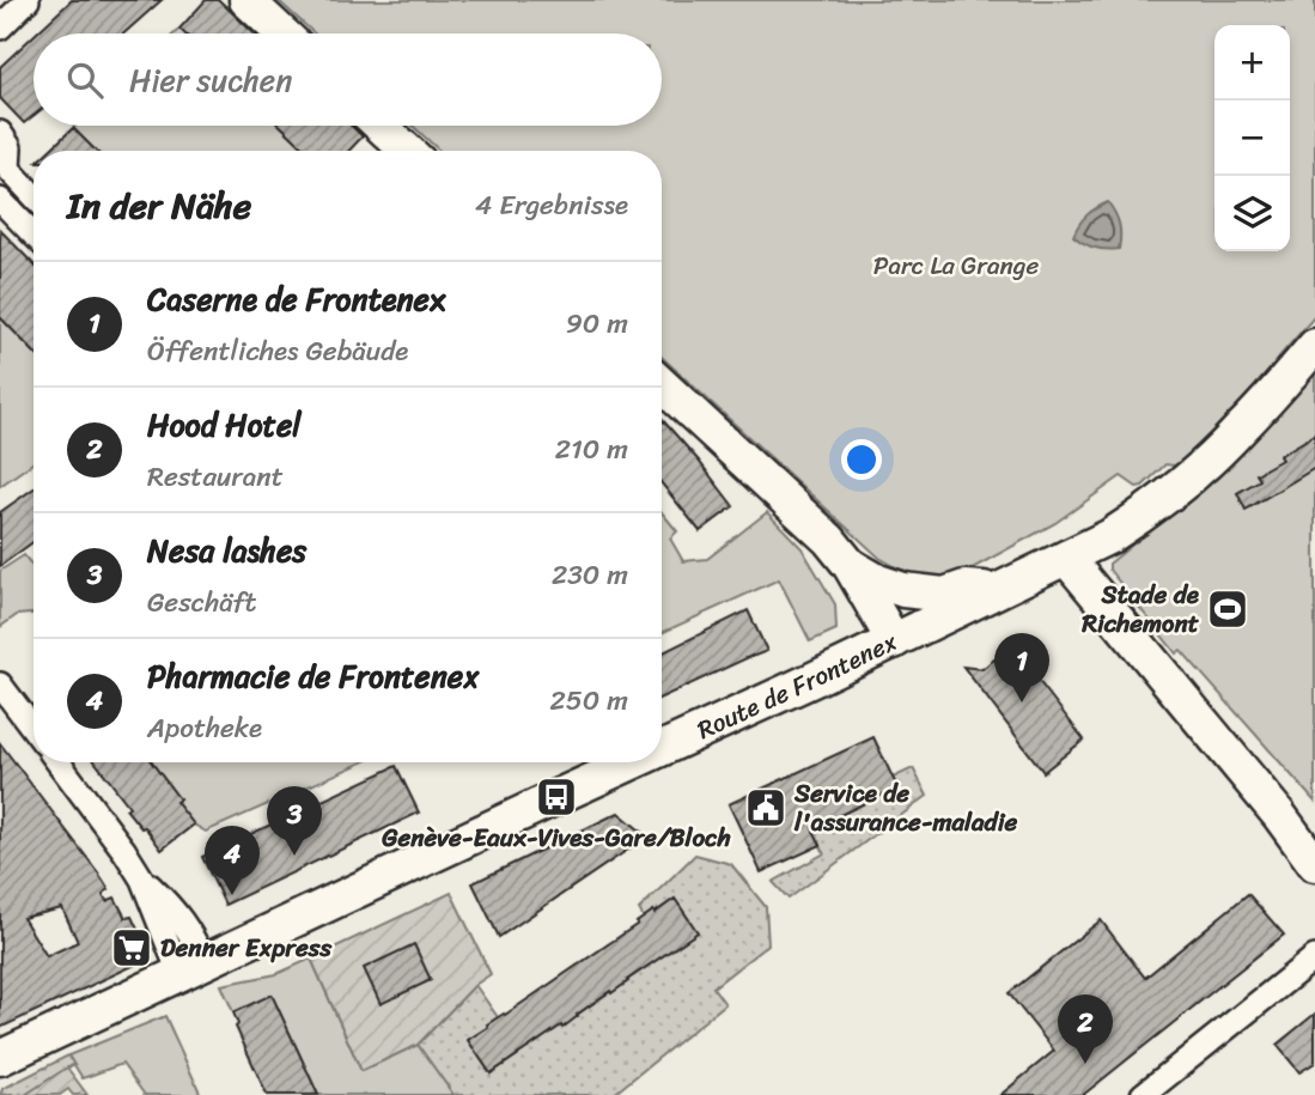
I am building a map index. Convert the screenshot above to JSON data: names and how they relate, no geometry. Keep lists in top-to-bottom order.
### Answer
{
  "streets": {
    "main road": ["Route de Frontenex"]
  },
  "parks": ["Parc La Grange"],
  "places": {
    "sports": ["Stade de Richemont"],
    "bus stop": ["Genève-Eaux-Vives-Gare/Bloch"],
    "public building": ["Service de l'assurance-maladie"],
    "supermarket": ["Denner Express"]
  },
  "page": {
    "map_buttons": ["+", "−"],
    "search": "Hier suchen",
    "heading": ["In der Nähe", "4 Ergebnisse"],
    "list": [
      {
        "mark": "1",
        "name": "Caserne de Frontenex",
        "note": "Öffentliches Gebäude",
        "value": "90 m"
      },
      {
        "mark": "2",
        "name": "Hood Hotel",
        "note": "Restaurant",
        "value": "210 m"
      },
      {
        "mark": "3",
        "name": "Nesa lashes",
        "note": "Geschäft",
        "value": "230 m"
      },
      {
        "mark": "4",
        "name": "Pharmacie de Frontenex",
        "note": "Apotheke",
        "value": "250 m"
      }
    ],
    "pins": [
      "1",
      "3",
      "4",
      "2"
    ]
  }
}
